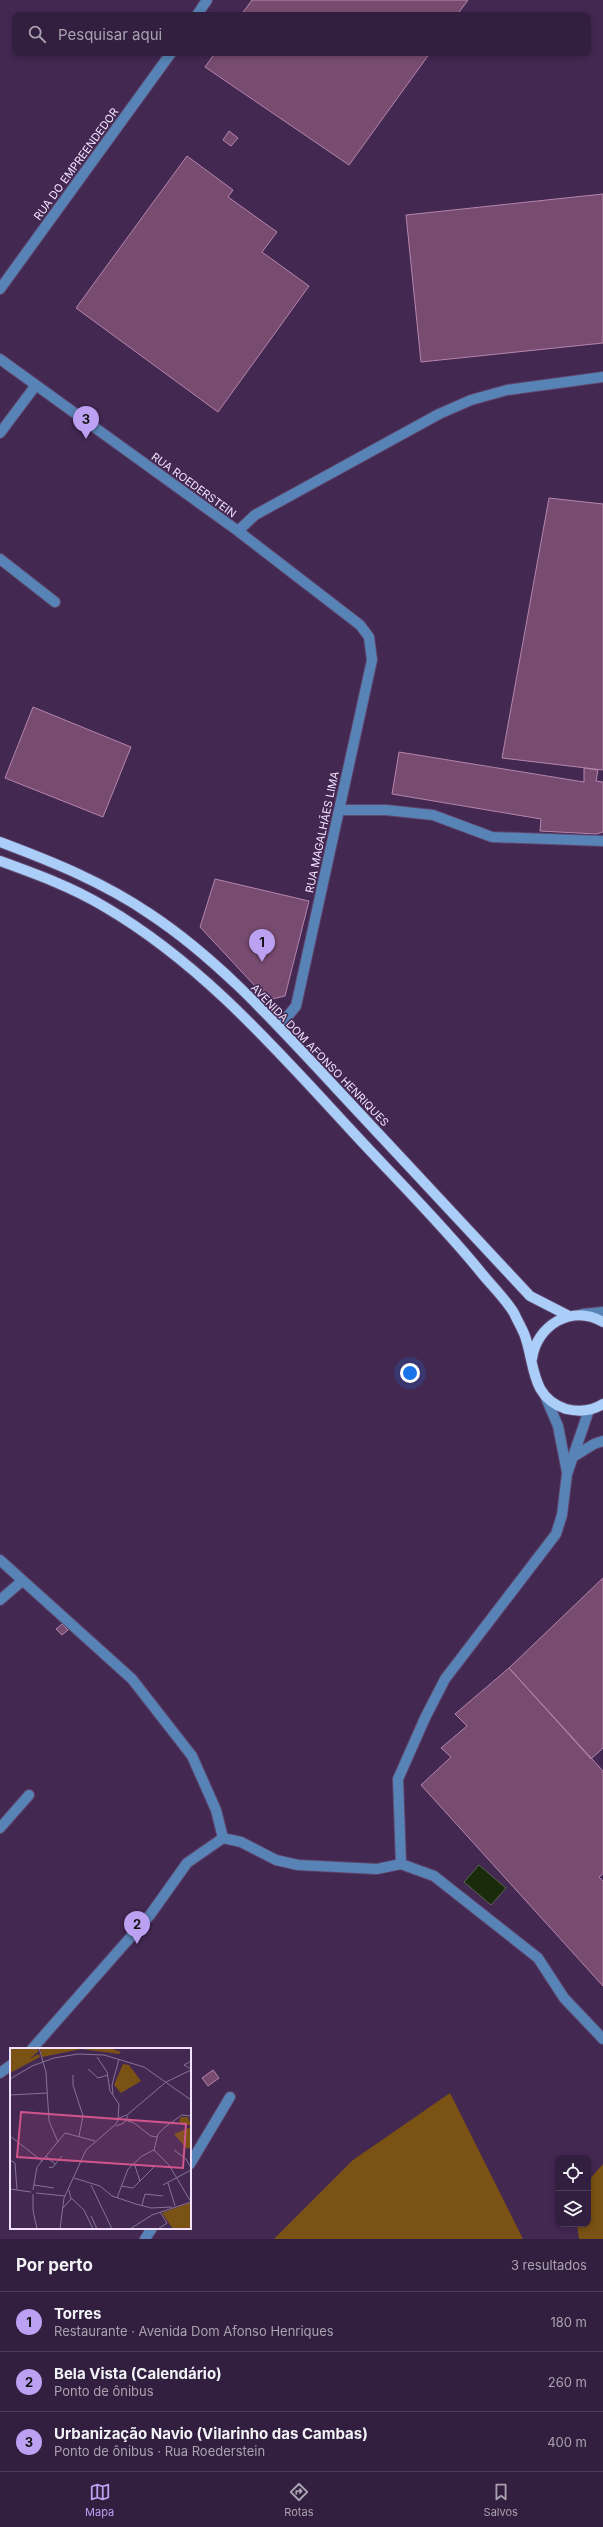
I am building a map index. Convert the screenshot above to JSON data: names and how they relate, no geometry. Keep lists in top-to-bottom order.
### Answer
{
  "streets": {
    "main road": ["AVENIDA DOM AFONSO HENRIQUES"],
    "street": ["RUA DO EMPREENDEDOR", "RUA ROEDERSTEIN", "RUA MAGALHÃES LIMA"]
  },
  "crossings": [
    ["RUA ROEDERSTEIN", "RUA MAGALHÃES LIMA"],
    ["RUA MAGALHÃES LIMA", "AVENIDA DOM AFONSO HENRIQUES"]
  ],
  "page": {
    "search": "Pesquisar aqui",
    "pins": ["3", "1", "2"],
    "heading": ["Por perto", "3 resultados"],
    "list": [
      {
        "mark": "1",
        "name": "Torres",
        "note": "Restaurante · Avenida Dom Afonso Henriques",
        "value": "180 m"
      },
      {
        "mark": "2",
        "name": "Bela Vista (Calendário)",
        "note": "Ponto de ônibus",
        "value": "260 m"
      },
      {
        "mark": "3",
        "name": "Urbanização Navio (Vilarinho das Cambas)",
        "note": "Ponto de ônibus · Rua Roederstein",
        "value": "400 m"
      }
    ],
    "nav": ["Mapa", "Rotas", "Salvos"]
  }
}
